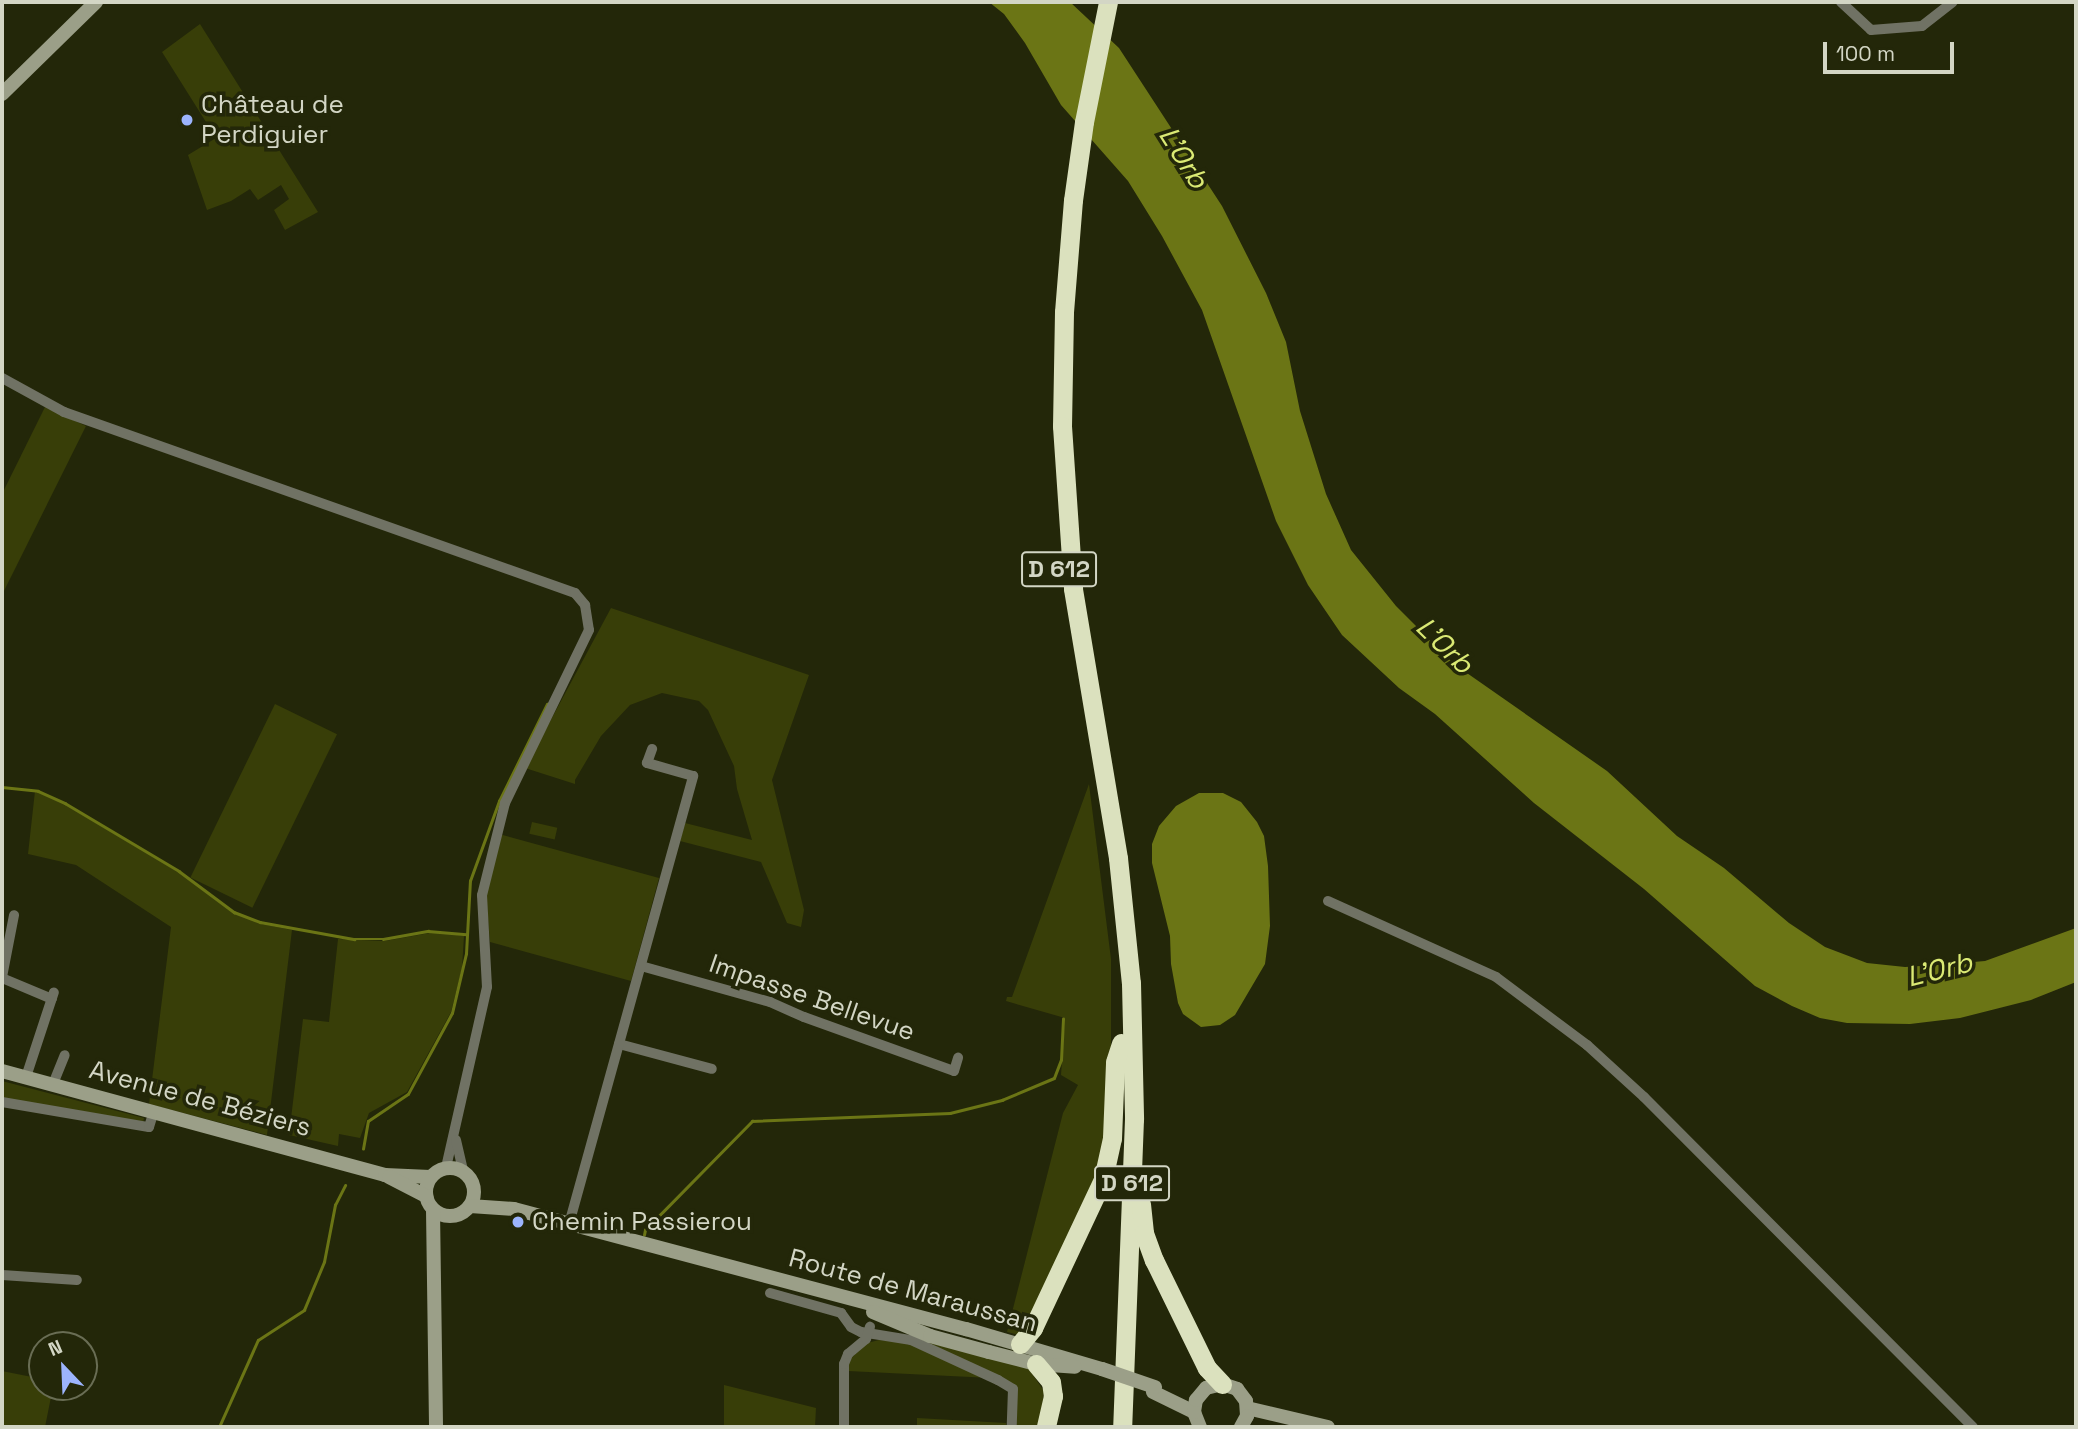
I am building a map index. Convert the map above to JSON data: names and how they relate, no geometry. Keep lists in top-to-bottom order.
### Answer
{
  "streets": {
    "highway": ["D 612"],
    "main road": ["Avenue de Béziers", "Route de Maraussan"],
    "street": ["Impasse Bellevue"]
  },
  "water": ["L'Orb"],
  "places": ["Château de Perdiguier", "Chemin Passierou"],
  "scale_bar": "100 m",
  "north": "top left"
}
